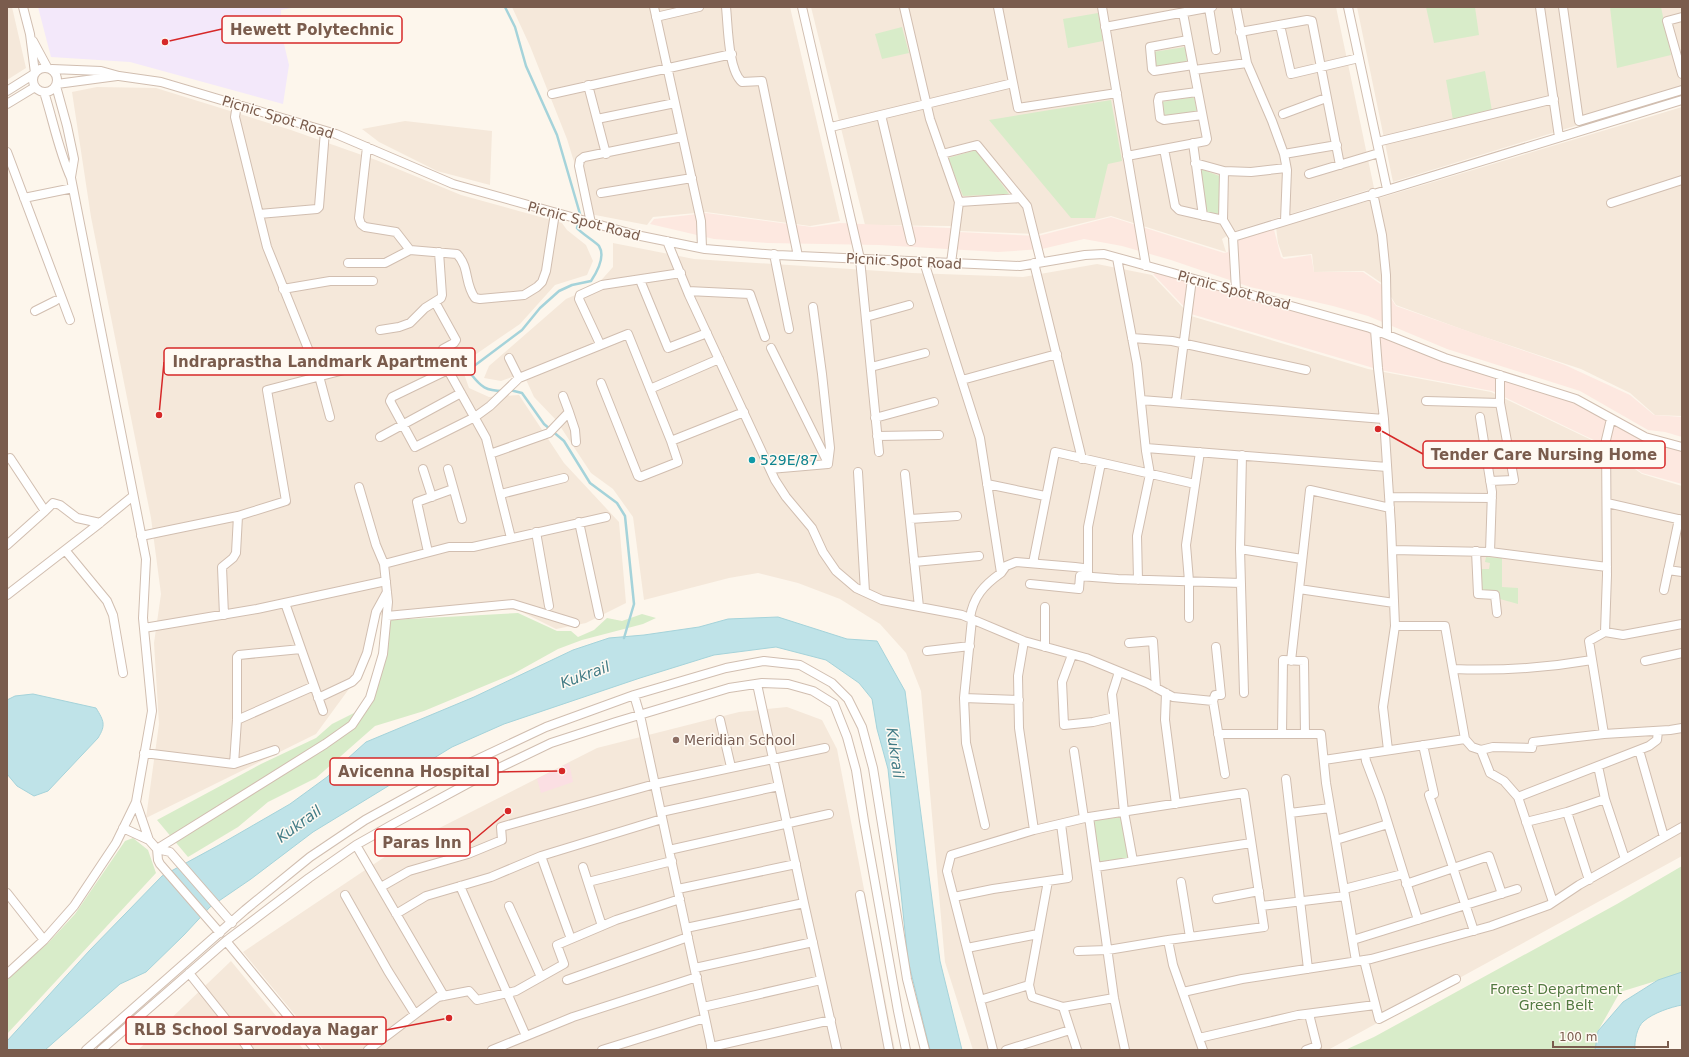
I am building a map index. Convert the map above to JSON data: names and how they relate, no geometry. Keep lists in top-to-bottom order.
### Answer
{
  "streets": {
    "street": ["Picnic Spot Road"]
  },
  "water": ["Kukrail"],
  "parks": ["Forest Department Green Belt"],
  "places": [
    "Hewett Polytechnic",
    "Indraprastha Landmark Apartment",
    "Tender Care Nursing Home",
    "529E/87",
    "Meridian School",
    "Avicenna Hospital",
    "Paras Inn",
    "RLB School Sarvodaya Nagar"
  ],
  "scale_bar": "100 m"
}
